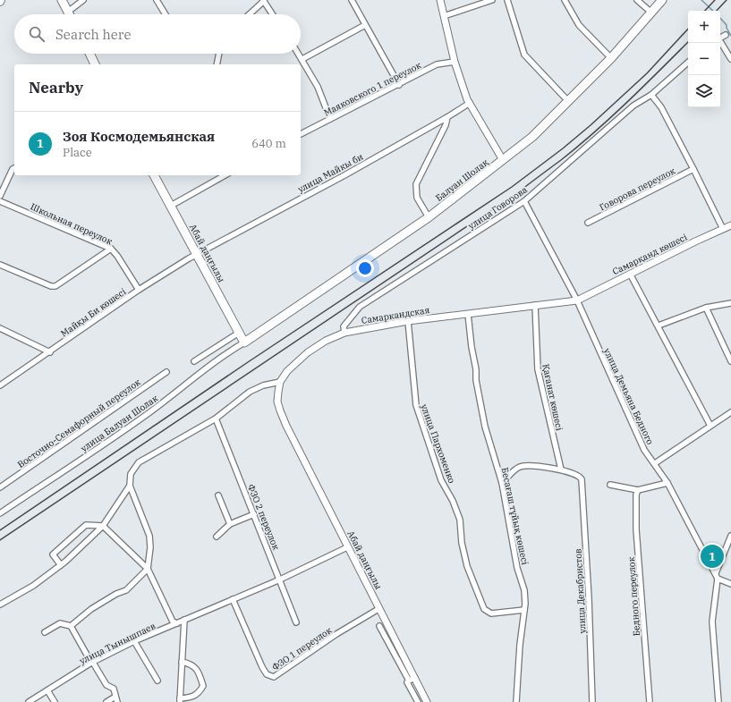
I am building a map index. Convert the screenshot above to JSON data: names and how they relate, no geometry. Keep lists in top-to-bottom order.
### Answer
{
  "streets": {
    "main road": ["Балуан Шолақ", "Абай даңғылы"],
    "street": [
      "Маяковского 1 переулок",
      "улица Майкы би",
      "Говорова переулок",
      "улица Говорова",
      "Школьная переулок",
      "Самарқанд көшесі",
      "Майқы Би көшесі",
      "Самаркандская",
      "улица Демьяна Бедного",
      "Қағанат көшесі",
      "Восточно-Семафорный переулок",
      "улица Балуан Шолак",
      "улица Пархоменко",
      "Бесағаш тұйық көшесі",
      "ФЗО 2 переулок",
      "улица Декабристов",
      "Бедного переулок",
      "улица Тынышпаев",
      "ФЗО 1 переулок"
    ]
  },
  "crossings": [
    ["улица Майкы би", "Абай даңғылы"],
    ["улица Майкы би", "Майқы Би көшесі"],
    ["Балуан Шолақ", "Абай даңғылы"],
    ["Балуан Шолақ", "улица Балуан Шолак"],
    ["улица Говорова", "Самаркандская"],
    ["улица Говорова", "улица Демьяна Бедного"],
    ["Школьная переулок", "Майқы Би көшесі"],
    ["Абай даңғылы", "Майқы Би көшесі"],
    ["Абай даңғылы", "Самаркандская"],
    ["Абай даңғылы", "улица Балуан Шолак"],
    ["Абай даңғылы", "ФЗО 1 переулок"],
    ["Самарқанд көшесі", "Самаркандская"],
    ["Самарқанд көшесі", "улица Демьяна Бедного"],
    ["Самаркандская", "улица Демьяна Бедного"],
    ["Самаркандская", "Қағанат көшесі"],
    ["Самаркандская", "улица Пархоменко"],
    ["Самаркандская", "Бесағаш тұйық көшесі"],
    ["Қағанат көшесі", "улица Декабристов"],
    ["улица Пархоменко", "Бесағаш тұйық көшесі"]
  ],
  "page": {
    "map_buttons": ["+", "−"],
    "search": "Search here",
    "heading": "Nearby",
    "list": [
      {
        "mark": "1",
        "name": "Зоя Космодемьянская",
        "note": "Place",
        "value": "640 m"
      }
    ],
    "pins": "1"
  }
}
